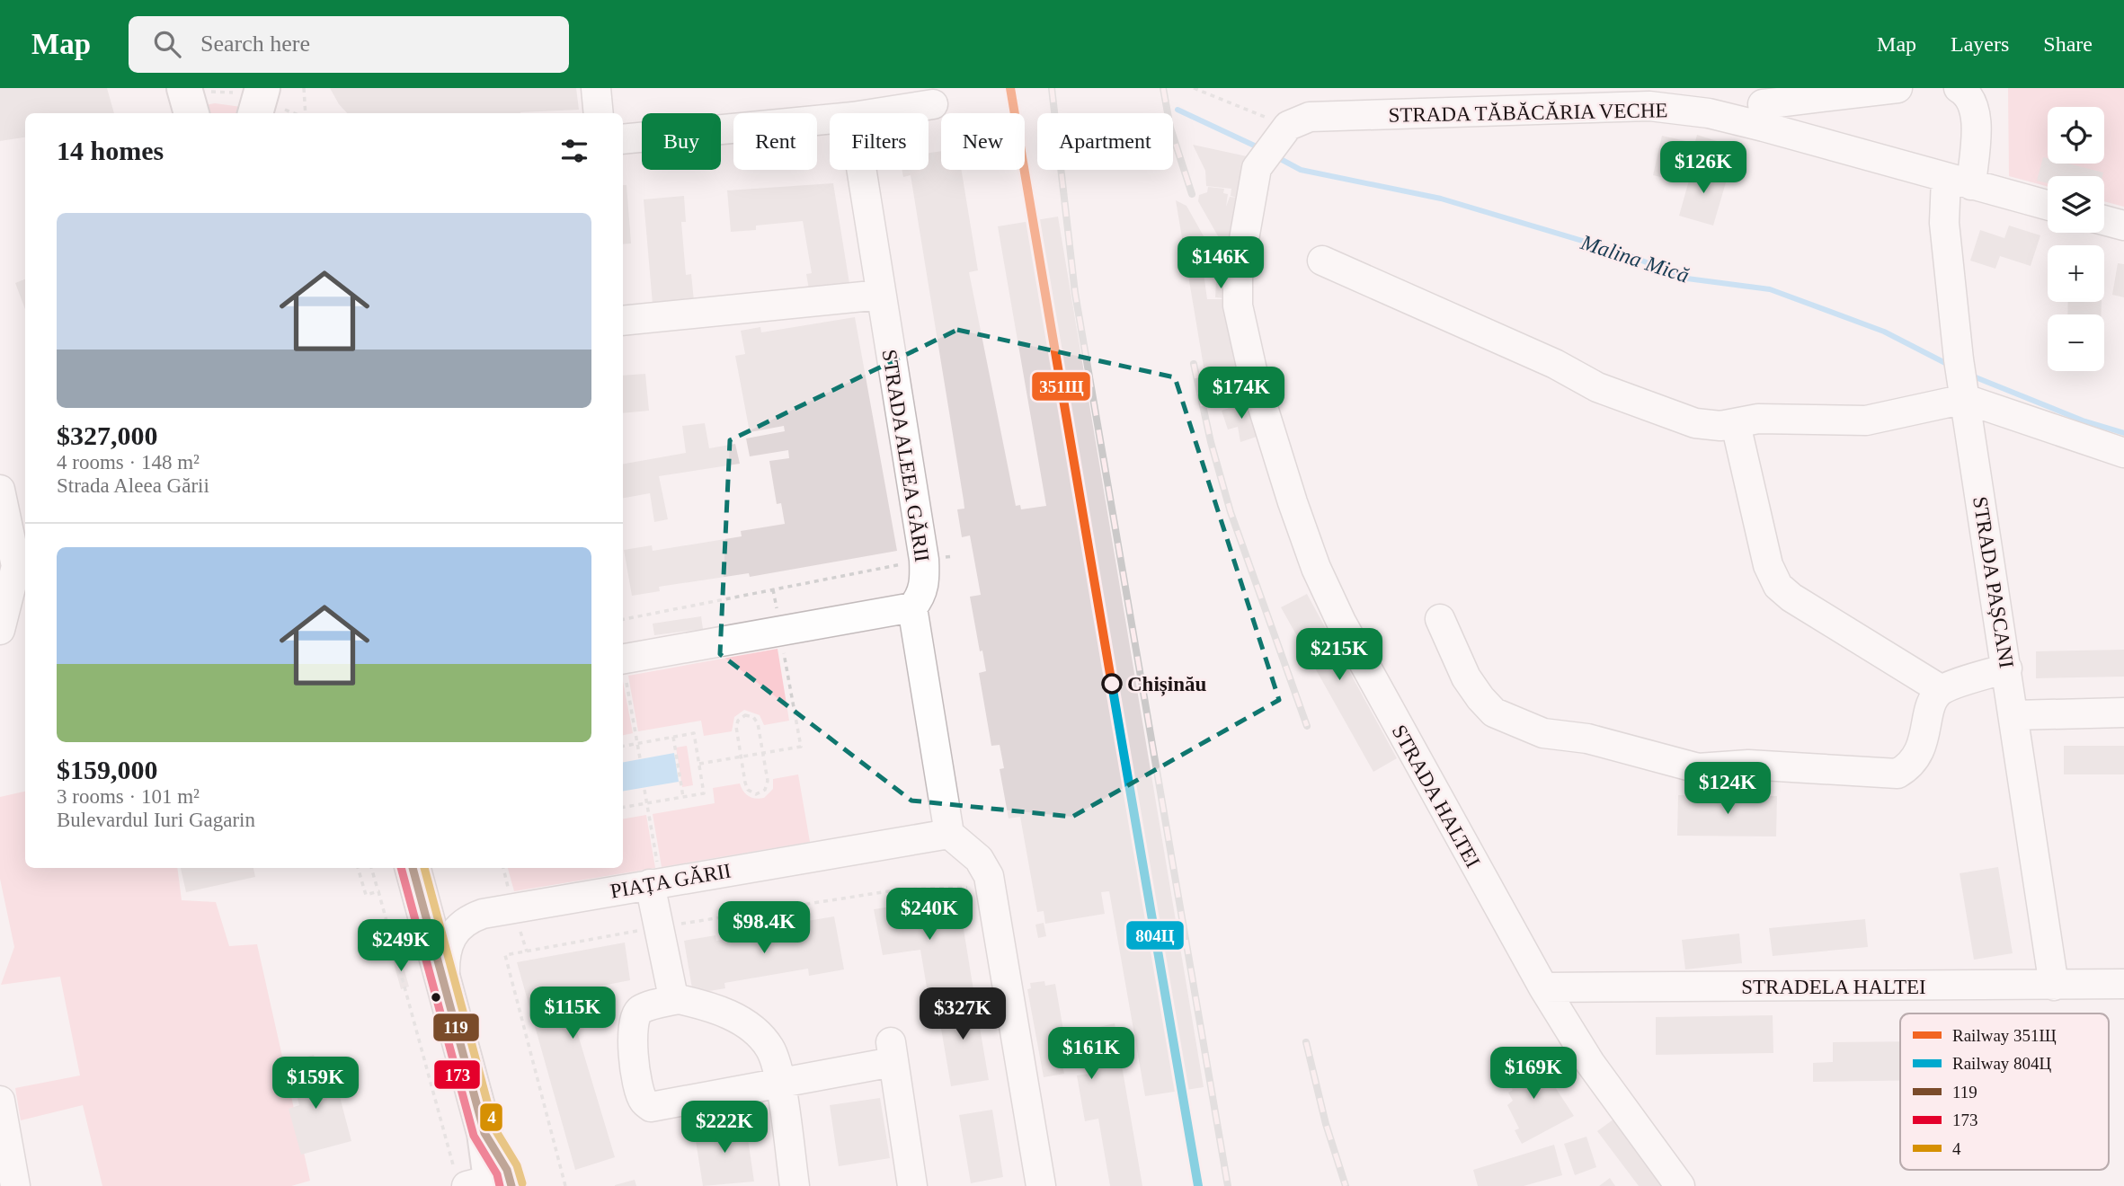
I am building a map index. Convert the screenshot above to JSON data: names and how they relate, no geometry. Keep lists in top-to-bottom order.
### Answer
{
  "streets": {
    "street": [
      "STRADA TĂBĂCĂRIA VECHE",
      "STRADA ALEEA GĂRII",
      "STRADA PAȘCANI",
      "STRADA HALTEI",
      "PIAȚA GĂRII",
      "STRADELA HALTEI"
    ]
  },
  "crossings": [
    ["STRADA TĂBĂCĂRIA VECHE", "STRADA PAȘCANI"],
    ["STRADA TĂBĂCĂRIA VECHE", "STRADA HALTEI"],
    ["STRADA PAȘCANI", "STRADELA HALTEI"],
    ["STRADA HALTEI", "STRADELA HALTEI"]
  ],
  "water": ["Malina Mică"],
  "places": ["Chișinău"],
  "lines": [
    "rail line 351Щ",
    "rail line 804Ц",
    "transit line 119",
    "transit line 173",
    "transit line 4"
  ],
  "legend": [
    "Railway 351Щ",
    "Railway 804Ц",
    "119",
    "173",
    "4"
  ],
  "page": {
    "header": "Map",
    "search": "Search here",
    "nav": ["Map", "Layers", "Share"],
    "map_buttons": ["+", "−"],
    "chip": [
      "Buy",
      "Rent",
      "Filters",
      "New",
      "Apartment"
    ],
    "heading": "14 homes",
    "price": [
      "$126K",
      "$146K",
      "$174K",
      "$215K",
      "$124K",
      "$240K",
      "$98.4K",
      "$249K",
      "$115K",
      "$327K",
      "$161K",
      "$169K",
      "$159K",
      "$222K"
    ],
    "list": [
      {
        "name": "$327,000",
        "note": "4 rooms · 148 m² · Strada Aleea Gării"
      },
      {
        "name": "$159,000",
        "note": "3 rooms · 101 m² · Bulevardul Iuri Gagarin"
      }
    ]
  }
}
